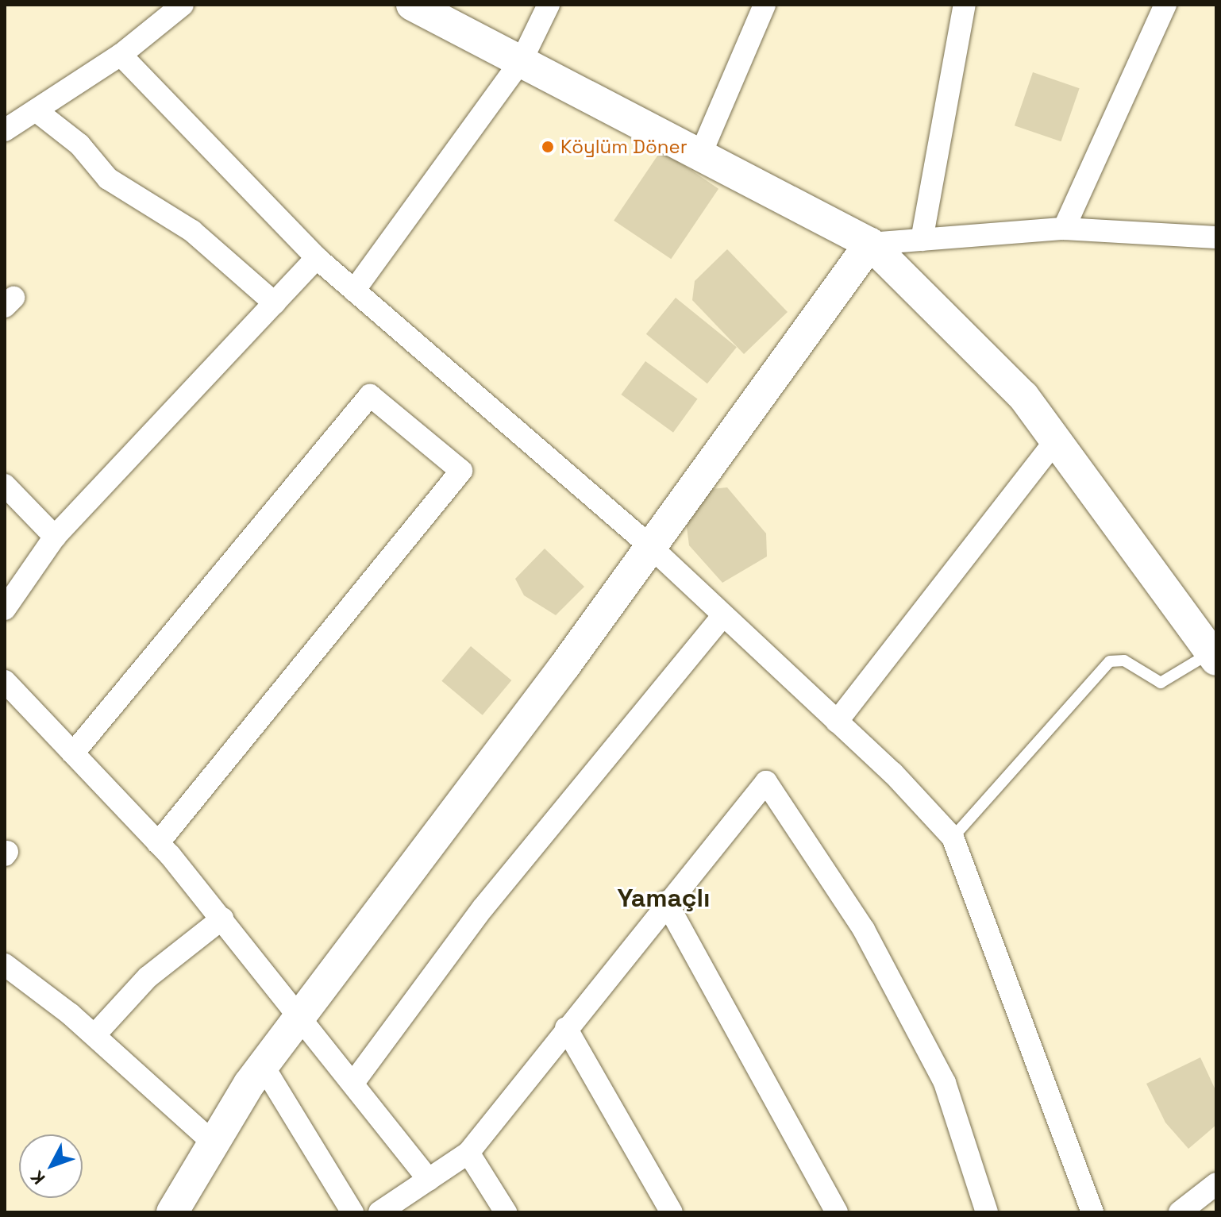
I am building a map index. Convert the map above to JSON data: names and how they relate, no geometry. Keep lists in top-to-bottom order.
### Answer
{
  "districts": ["Yamaçlı"],
  "places": ["Köylüm Döner"],
  "north": "bottom left"
}
